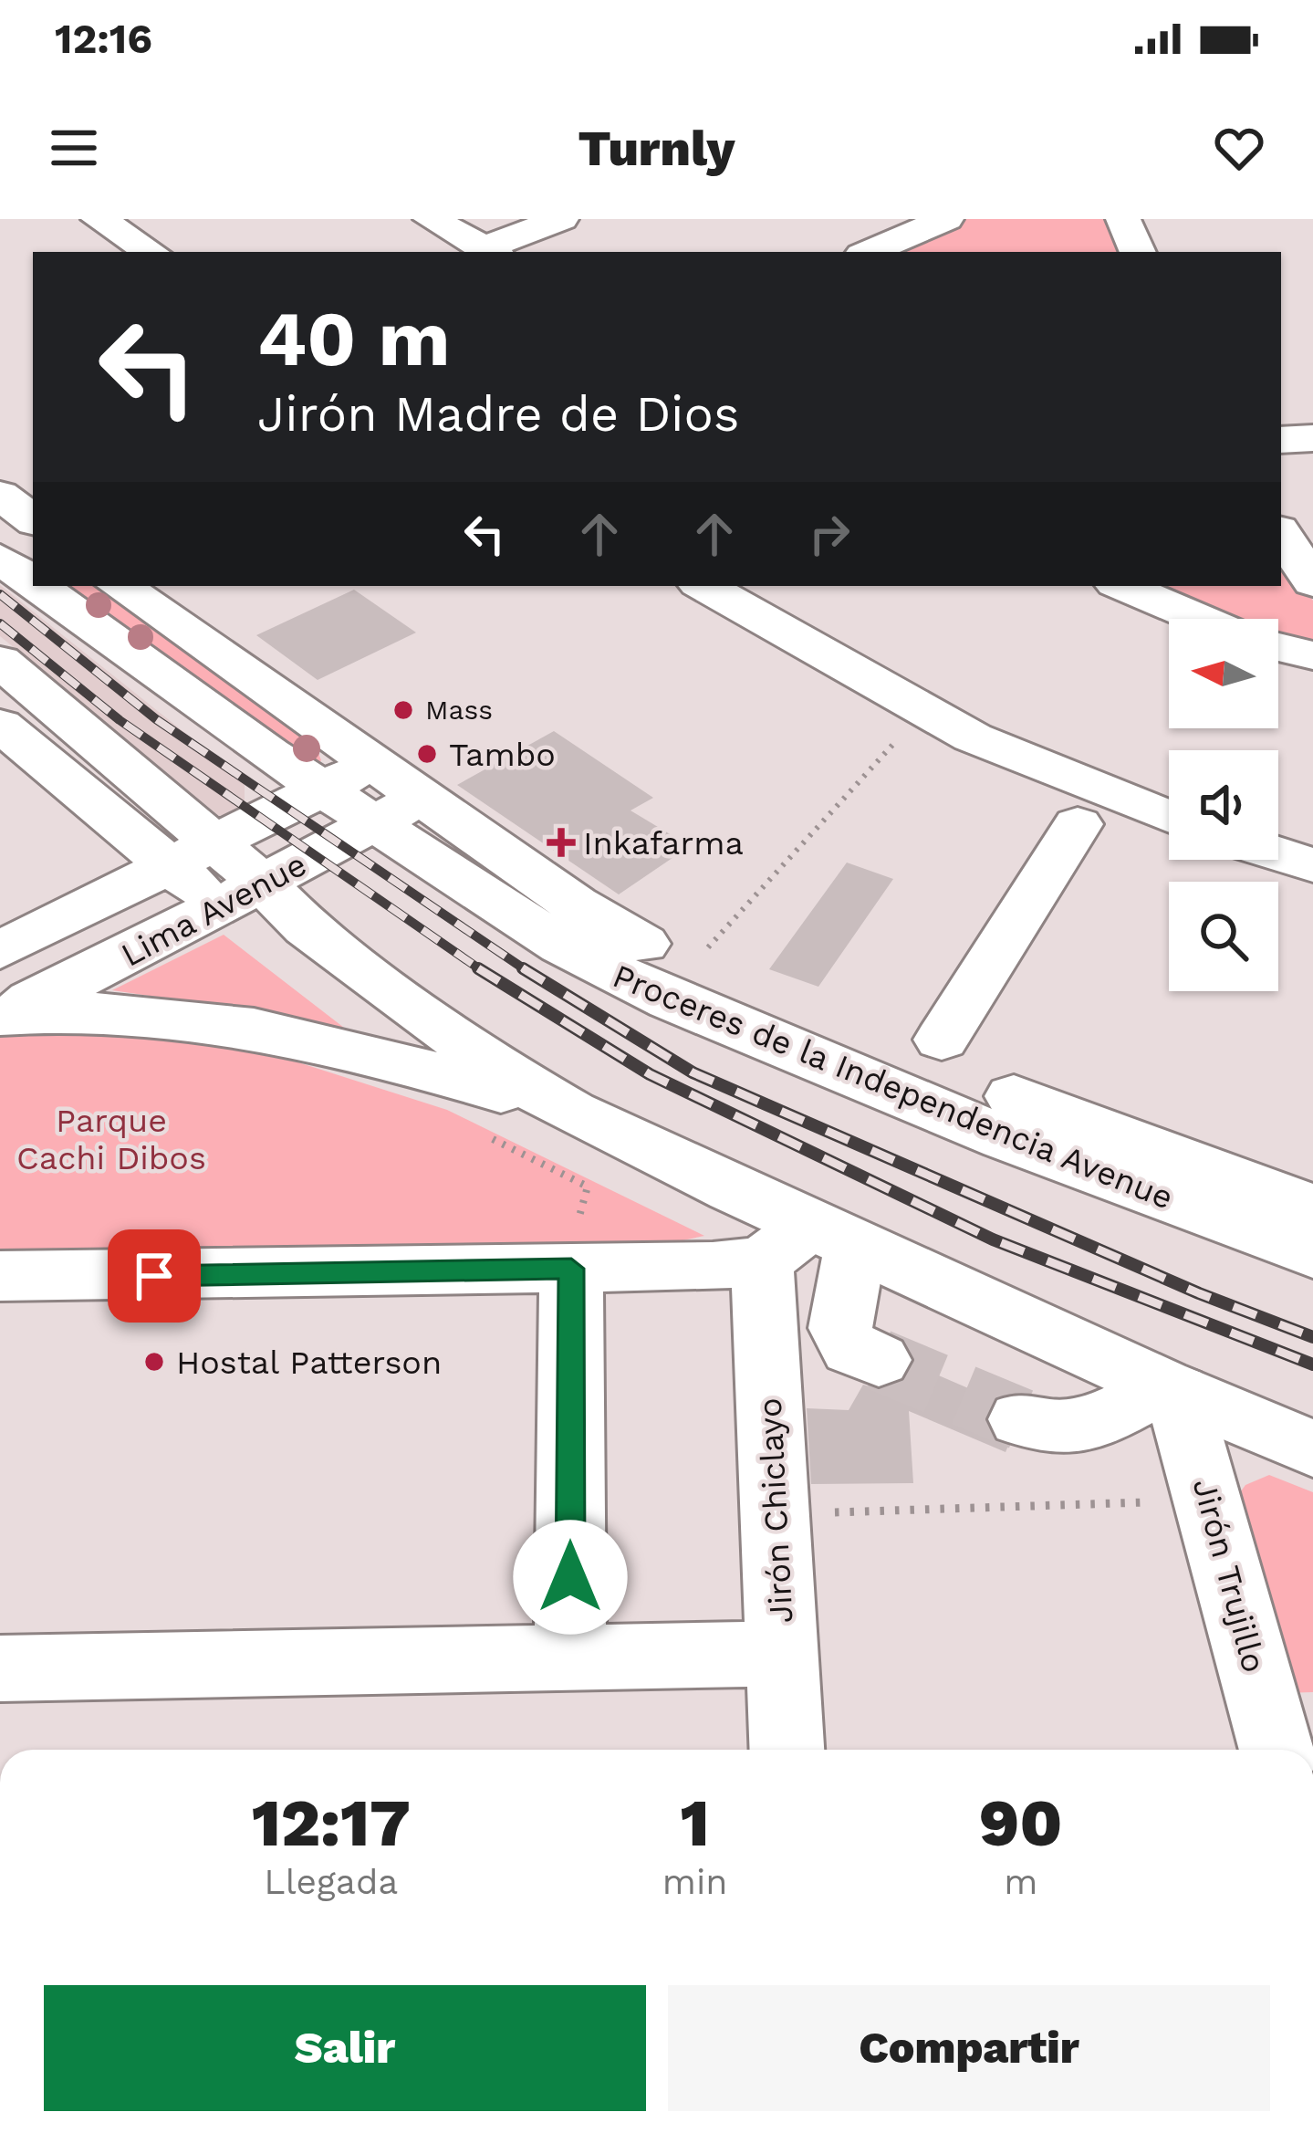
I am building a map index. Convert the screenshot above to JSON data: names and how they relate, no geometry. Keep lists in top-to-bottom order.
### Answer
{
  "streets": {
    "main road": [
      "Lima Avenue",
      "Proceres de la Independencia Avenue",
      "Jirón Chiclayo",
      "Jirón Trujillo"
    ]
  },
  "crossings": [
    ["Lima Avenue", "Proceres de la Independencia Avenue"]
  ],
  "parks": ["Parque Cachi Dibos"],
  "places": {
    "other": ["Mass", "Tambo", "Hostal Patterson"],
    "health": ["Inkafarma"]
  },
  "north": "left",
  "page": {
    "status": "12:16",
    "header": "Turnly",
    "turn": ["40 m", "Jirón Madre de Dios"],
    "eta": [
      "12:17",
      "Llegada",
      "1",
      "min",
      "90",
      "m"
    ],
    "buttons": ["Salir", "Compartir"]
  }
}
